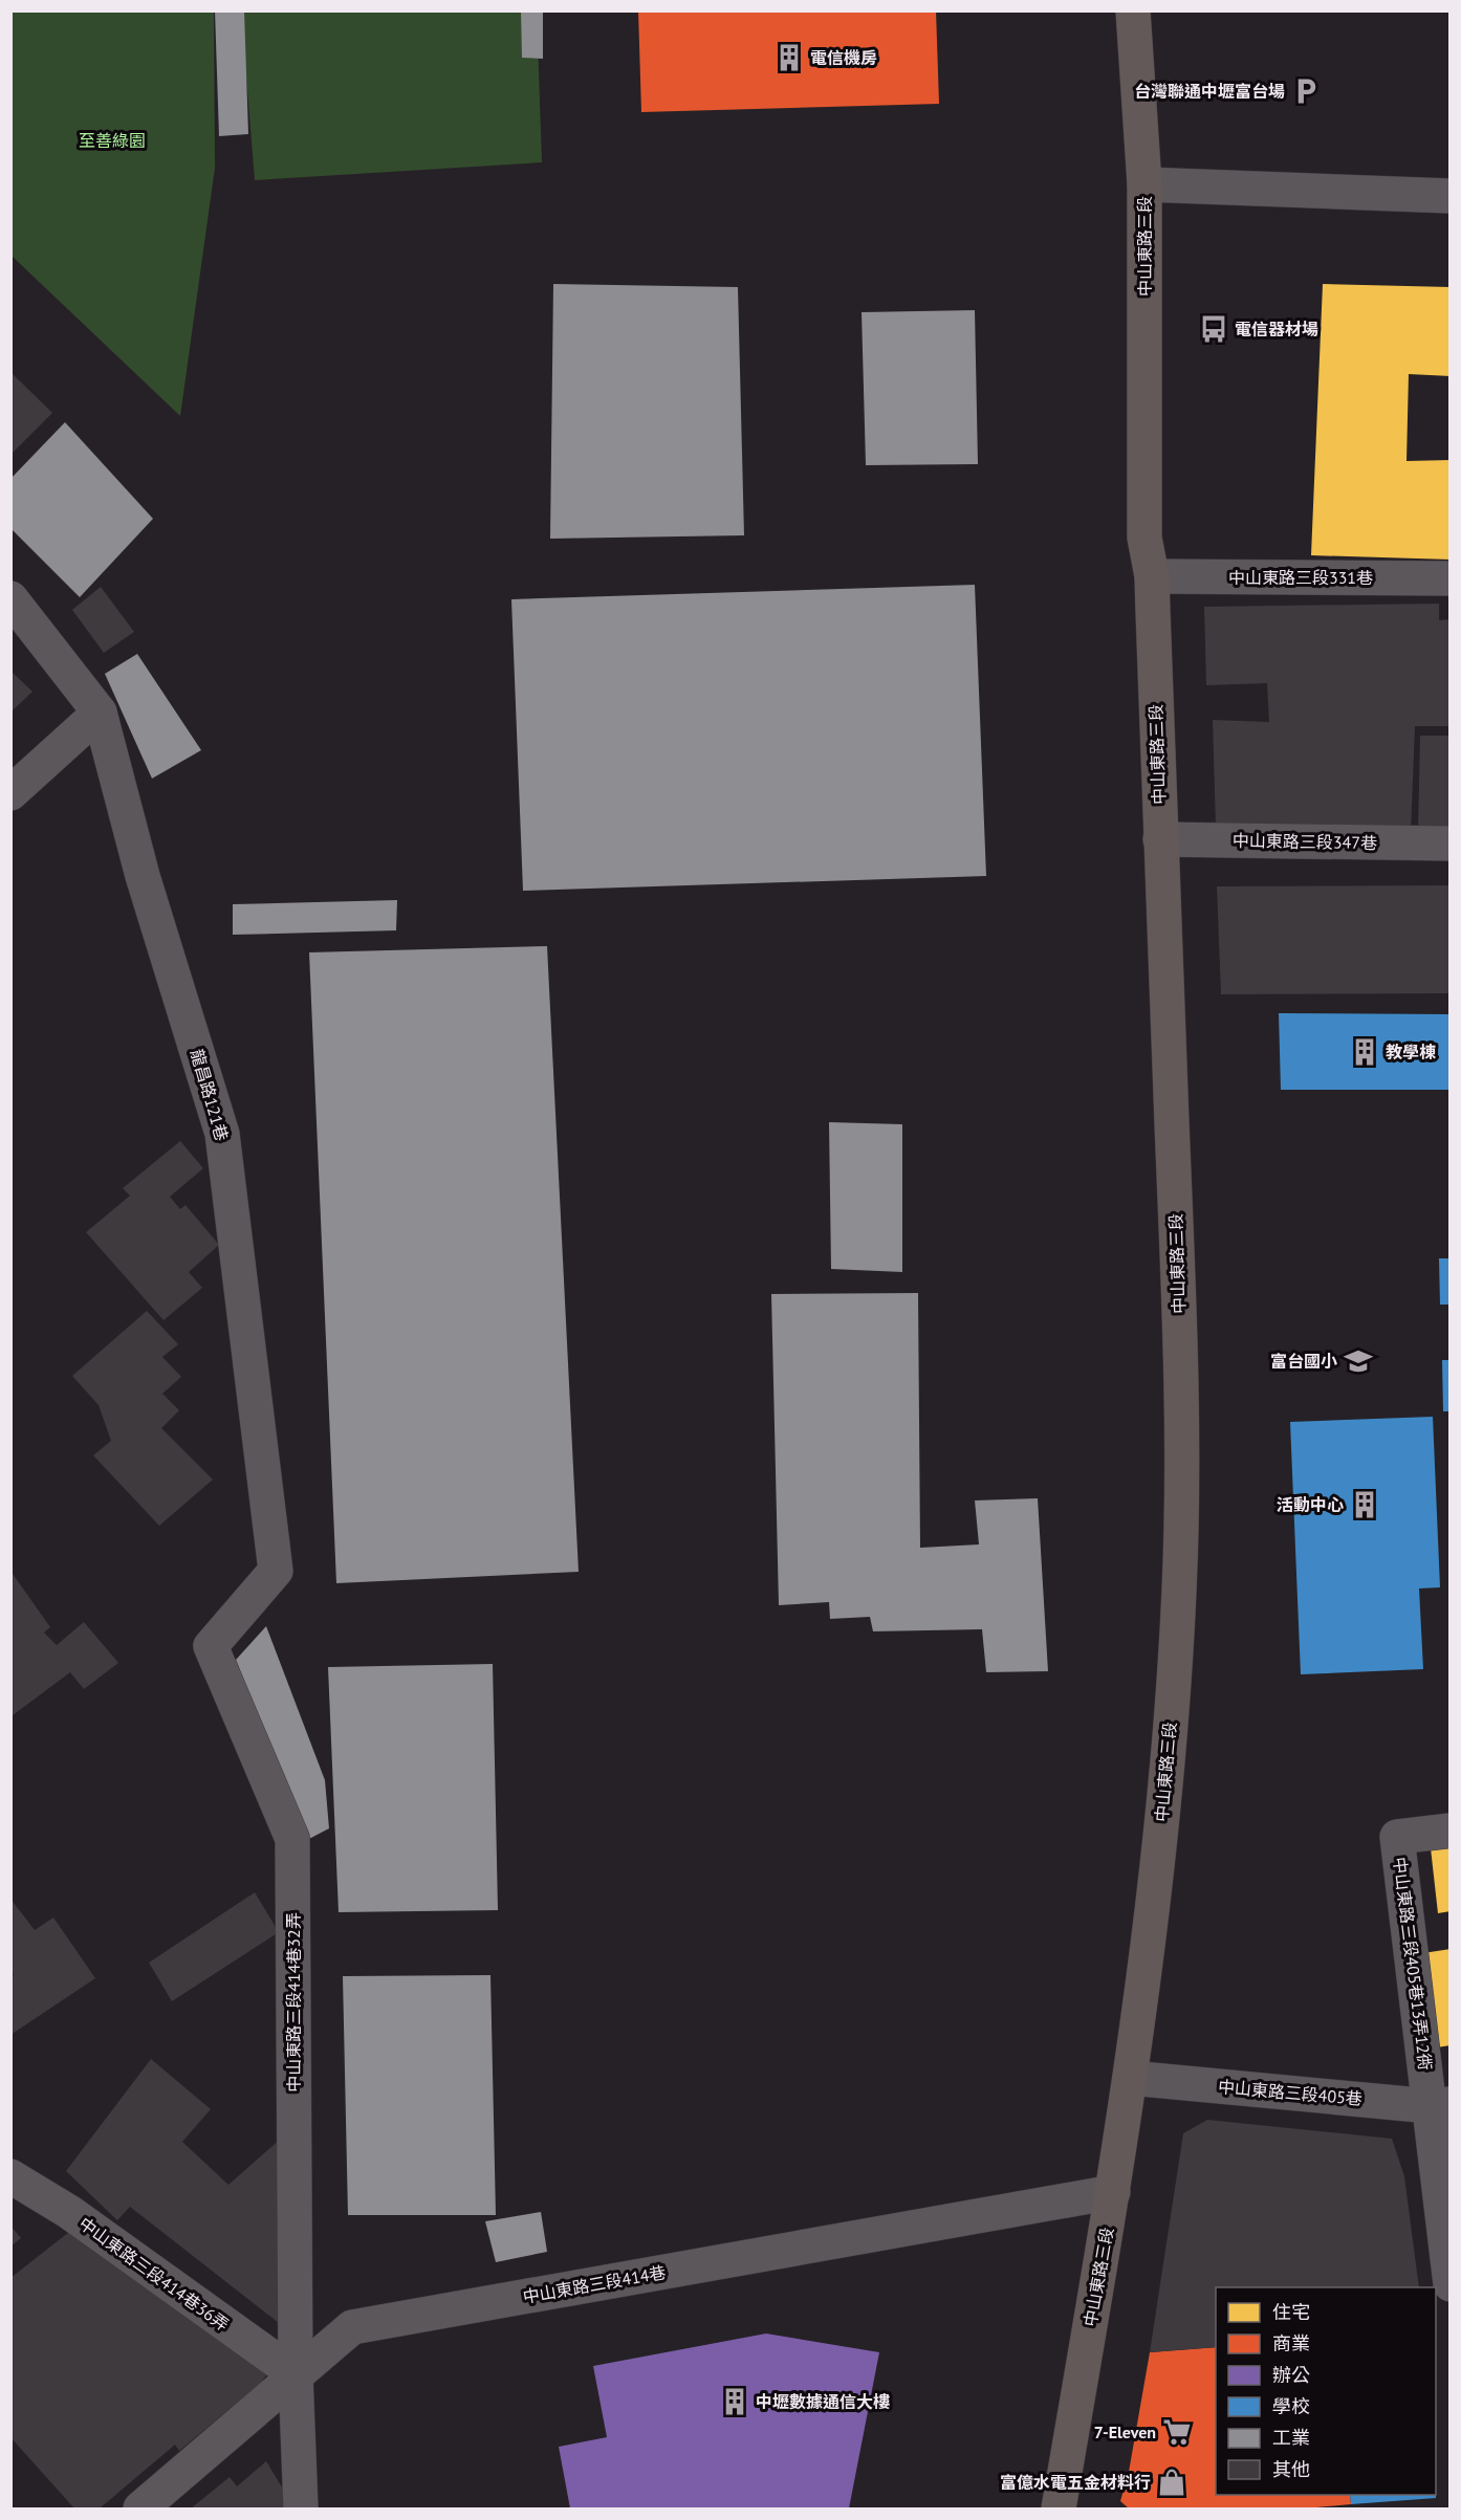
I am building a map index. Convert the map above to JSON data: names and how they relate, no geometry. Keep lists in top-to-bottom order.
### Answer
{
  "streets": {
    "main road": ["中山東路三段"],
    "lane": [
      "中山東路三段331巷",
      "中山東路三段347巷",
      "龍昌路121巷",
      "中山東路三段405巷13弄12衖",
      "中山東路三段414巷32弄",
      "中山東路三段405巷",
      "中山東路三段414巷36弄",
      "中山東路三段414巷"
    ]
  },
  "crossings": [
    ["中山東路三段", "中山東路三段331巷"],
    ["中山東路三段", "中山東路三段347巷"],
    ["中山東路三段", "中山東路三段405巷"],
    ["中山東路三段", "中山東路三段414巷"],
    ["龍昌路121巷", "中山東路三段414巷32弄"],
    ["中山東路三段405巷13弄12衖", "中山東路三段405巷"],
    ["中山東路三段414巷32弄", "中山東路三段414巷36弄"],
    ["中山東路三段414巷32弄", "中山東路三段414巷"],
    ["中山東路三段414巷36弄", "中山東路三段414巷"]
  ],
  "parks": ["至善綠園"],
  "places": {
    "building": [
      "電信機房",
      "教學棟",
      "活動中心",
      "中壢數據通信大樓"
    ],
    "parking": ["台灣聯通中壢富台場"],
    "bus stop": ["電信器材場"],
    "school or university": ["富台國小"],
    "supermarket": ["7-Eleven"],
    "shop": ["富億水電五金材料行"]
  },
  "legend": [
    "住宅",
    "商業",
    "辦公",
    "學校",
    "工業",
    "其他"
  ]
}
